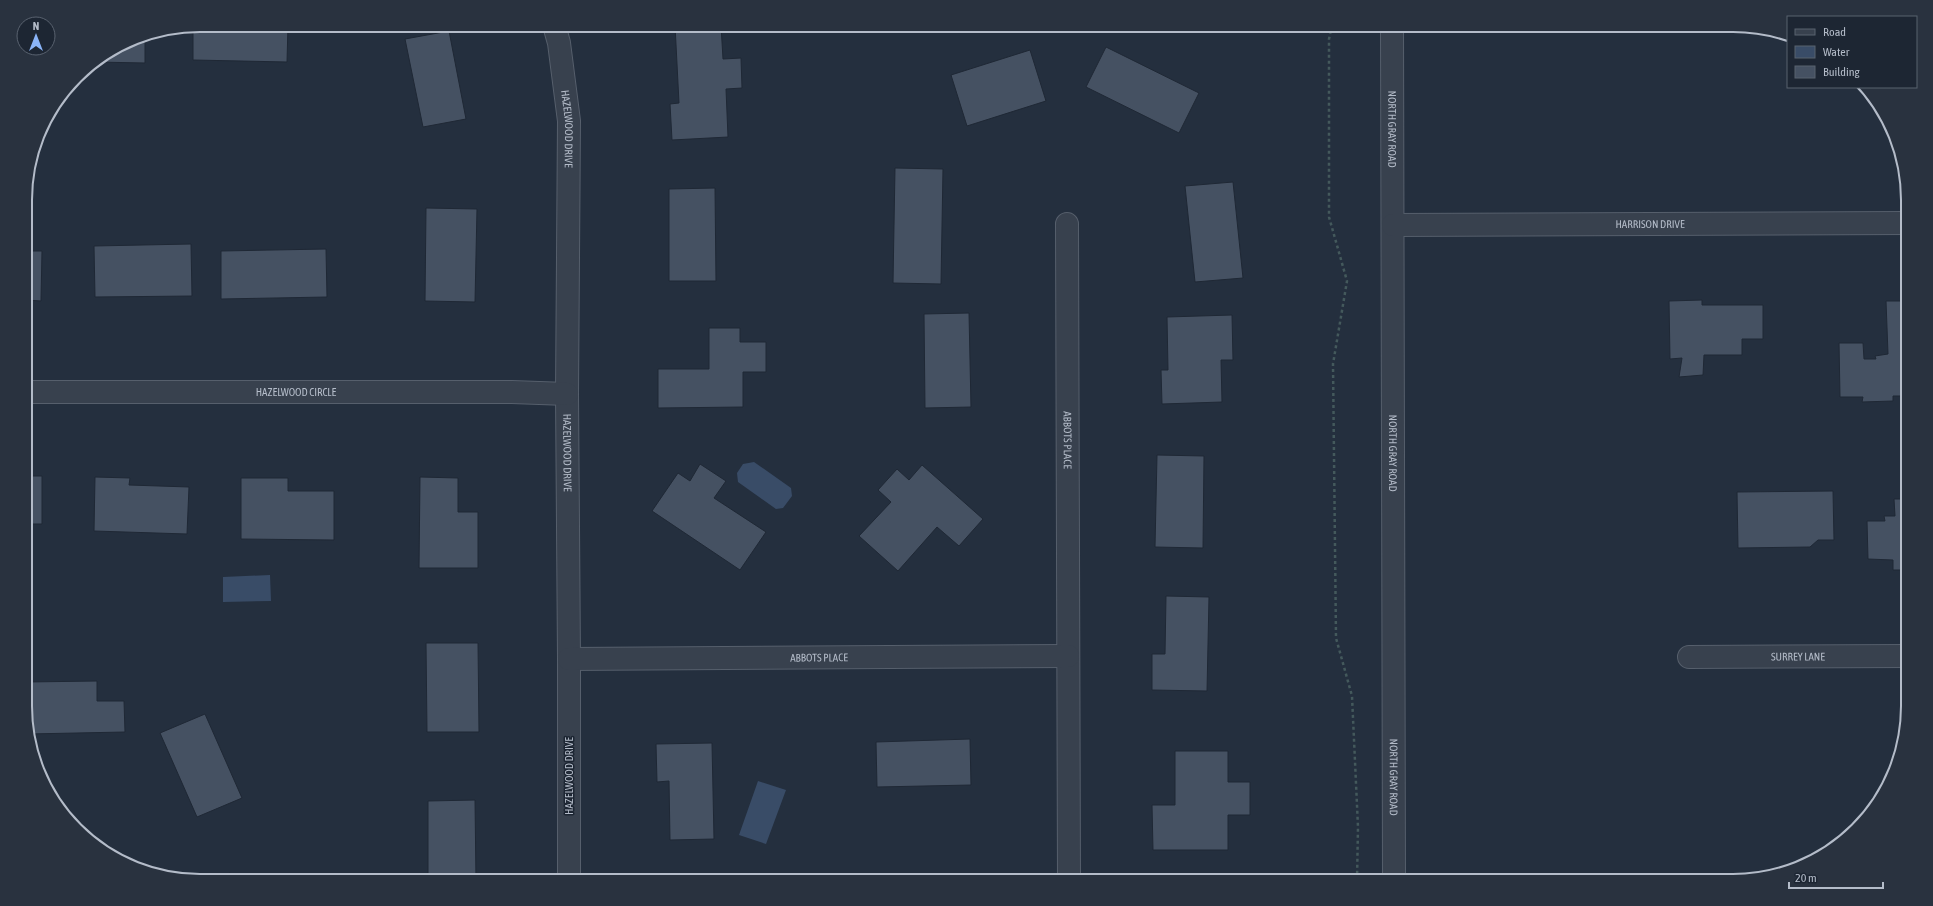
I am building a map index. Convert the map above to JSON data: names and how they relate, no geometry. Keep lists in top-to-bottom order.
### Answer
{
  "streets": {
    "street": [
      "HAZELWOOD DRIVE",
      "NORTH GRAY ROAD",
      "HARRISON DRIVE",
      "HAZELWOOD CIRCLE",
      "ABBOTS PLACE",
      "SURREY LANE"
    ]
  },
  "crossings": [
    ["HAZELWOOD DRIVE", "HAZELWOOD CIRCLE"],
    ["HAZELWOOD DRIVE", "ABBOTS PLACE"],
    ["NORTH GRAY ROAD", "HARRISON DRIVE"]
  ],
  "legend": ["Road", "Water", "Building"],
  "scale_bar": "20 m",
  "north": "top"
}
